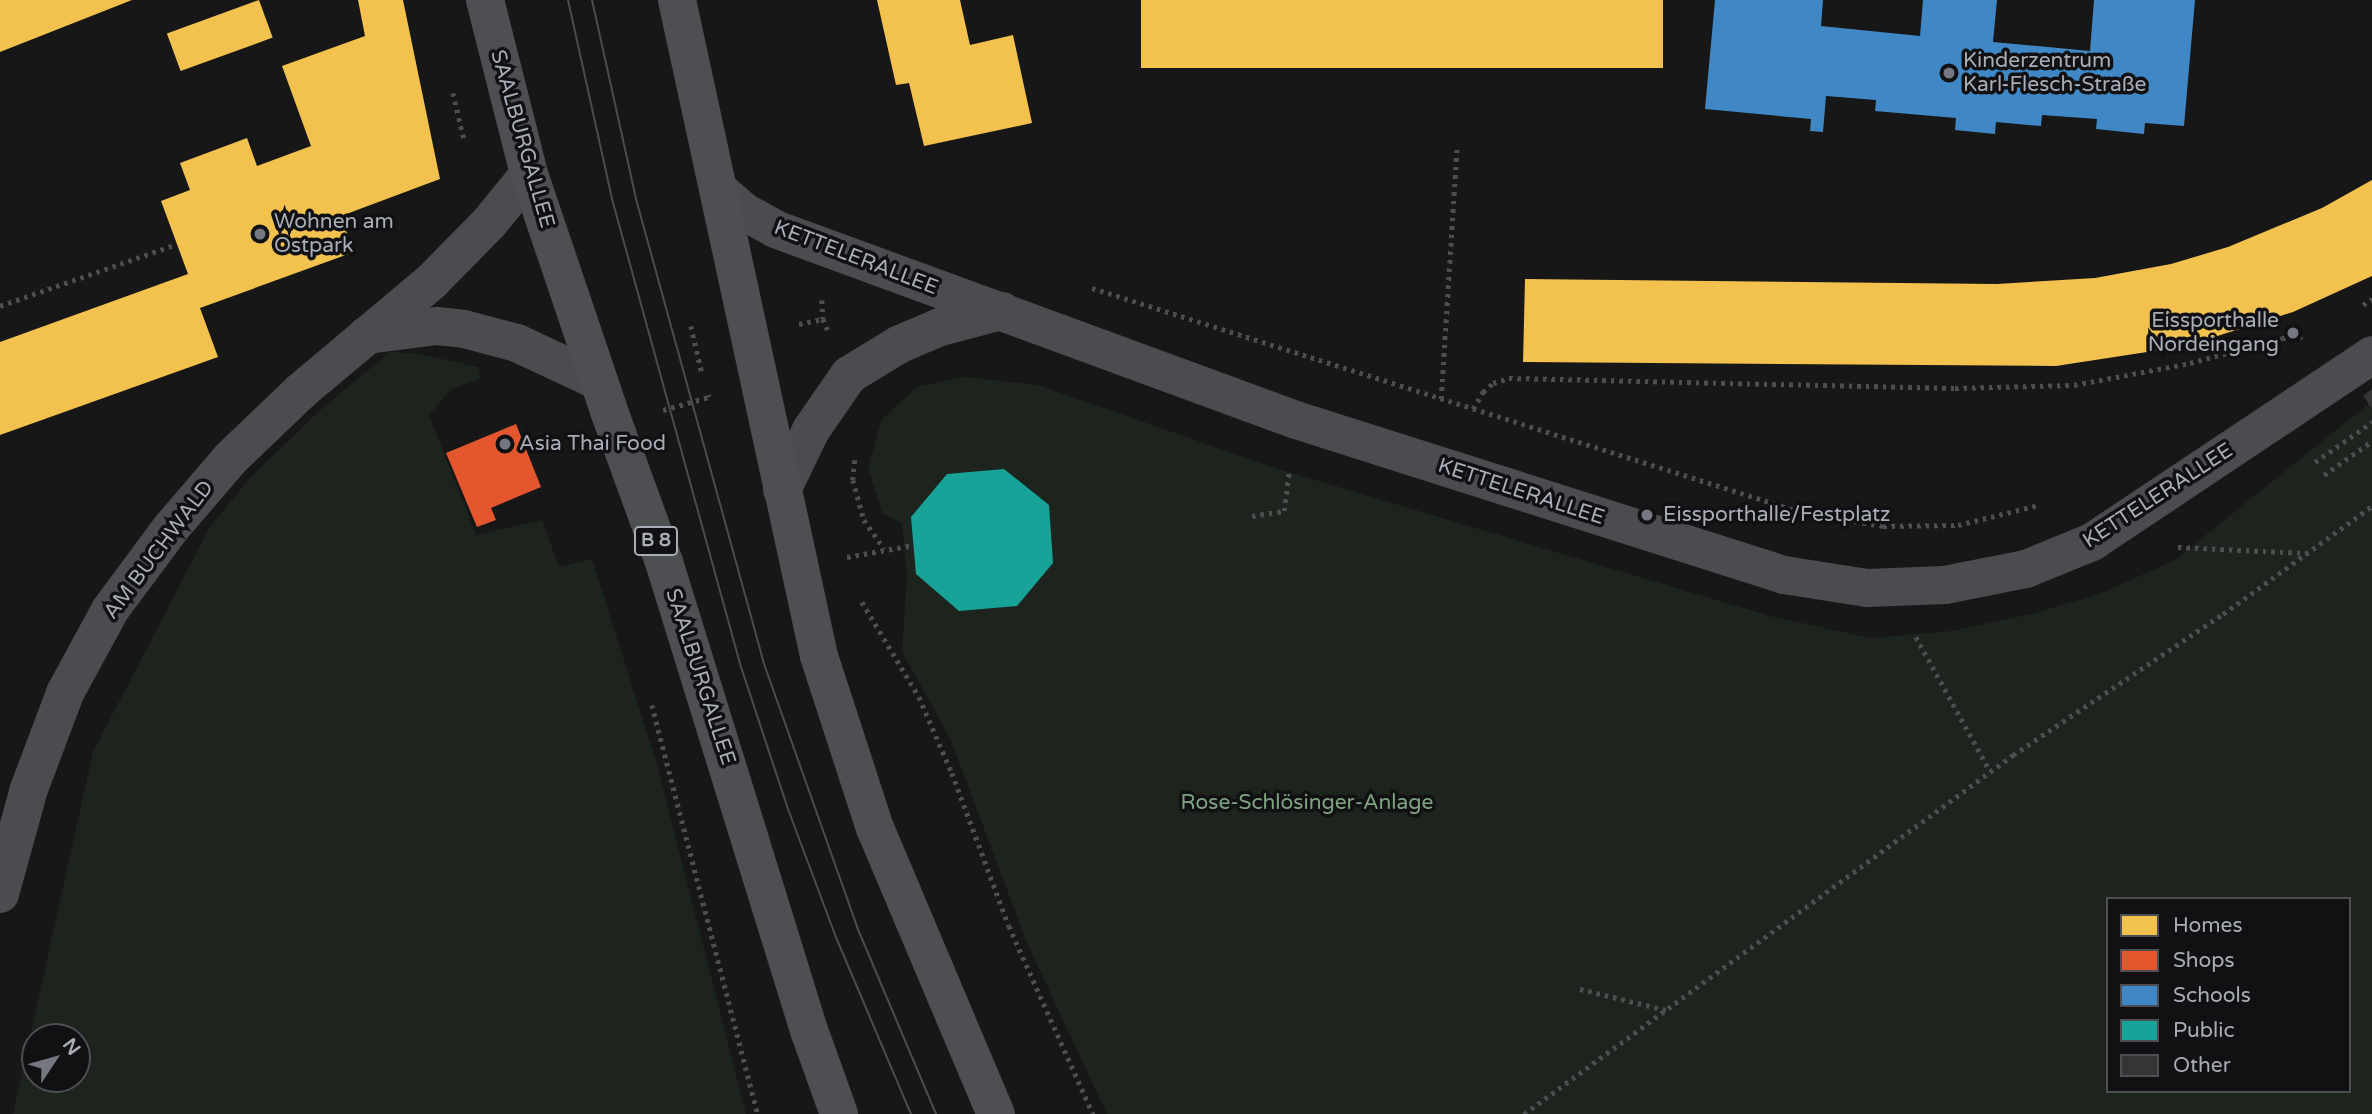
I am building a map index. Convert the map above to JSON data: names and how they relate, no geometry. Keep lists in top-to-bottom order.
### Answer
{
  "streets": {
    "main road": ["SAALBURGALLEE", "B 8"],
    "street": ["KETTELERALLEE", "AM BUCHWALD"]
  },
  "crossings": [
    ["SAALBURGALLEE", "AM BUCHWALD"]
  ],
  "parks": ["Rose-Schlösinger-Anlage"],
  "places": [
    "Kinderzentrum Karl-Flesch-Straße",
    "Wohnen am Ostpark",
    "Eissporthalle Nordeingang",
    "Asia Thai Food",
    "Eissporthalle/Festplatz"
  ],
  "legend": [
    "Homes",
    "Shops",
    "Schools",
    "Public",
    "Other"
  ],
  "north": "top right"
}
